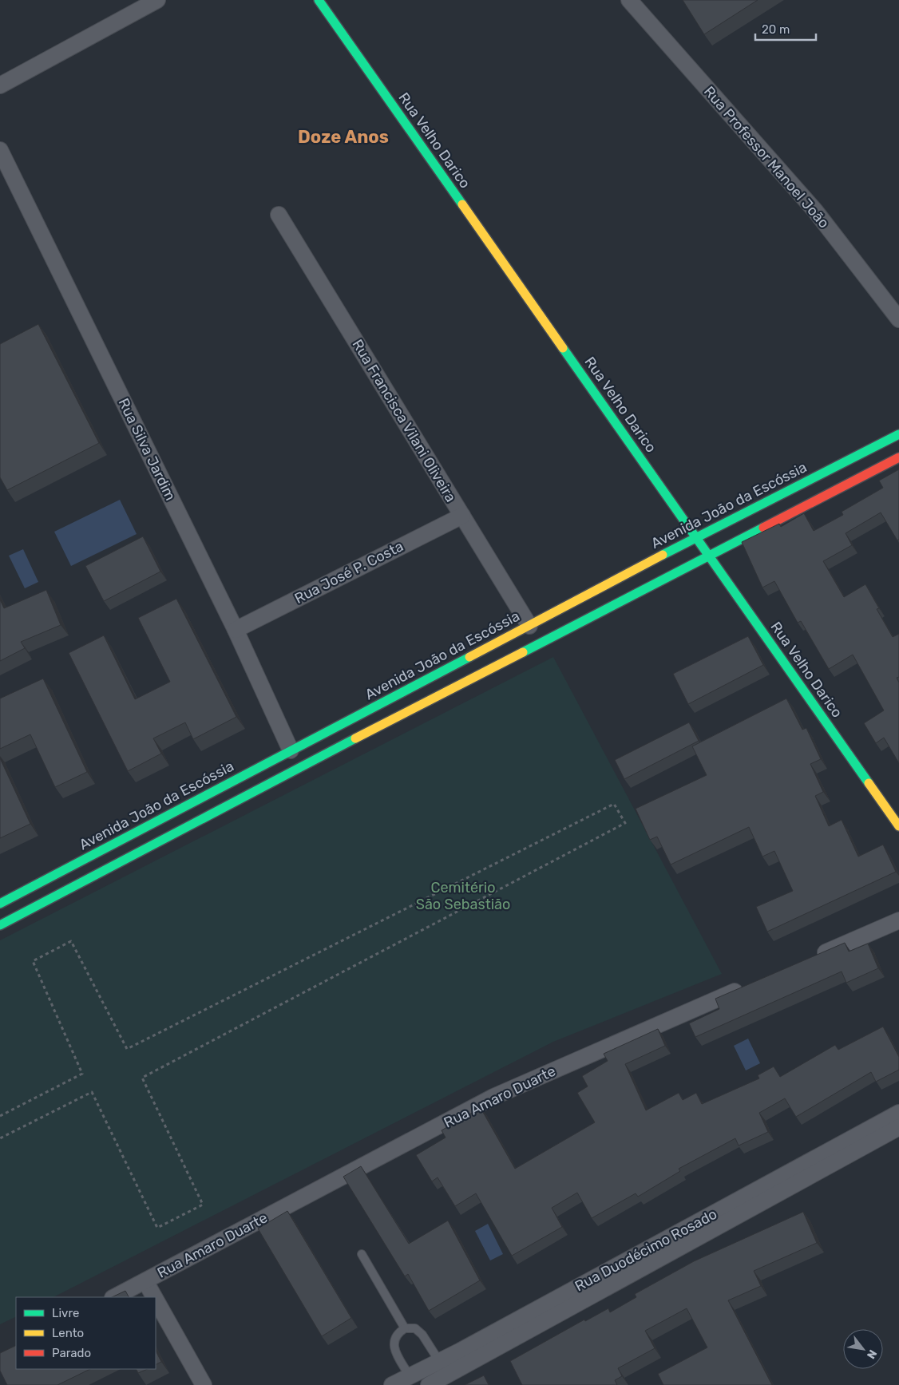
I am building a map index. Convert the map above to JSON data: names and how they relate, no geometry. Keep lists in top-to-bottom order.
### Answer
{
  "streets": {
    "main road": ["Rua Velho Darico", "Avenida João da Escóssia"],
    "street": [
      "Rua Professor Manoel João",
      "Rua Francisca Vilani Oliveira",
      "Rua Silva Jardim",
      "Rua José P. Costa",
      "Rua Amaro Duarte",
      "Rua Duodécimo Rosado"
    ]
  },
  "crossings": [
    ["Rua Velho Darico", "Avenida João da Escóssia"],
    ["Rua Francisca Vilani Oliveira", "Avenida João da Escóssia"],
    ["Rua Francisca Vilani Oliveira", "Rua José P. Costa"],
    ["Rua Silva Jardim", "Avenida João da Escóssia"],
    ["Rua Silva Jardim", "Rua José P. Costa"]
  ],
  "districts": ["Doze Anos"],
  "parks": ["Cemitério São Sebastião"],
  "legend": ["Livre", "Lento", "Parado"],
  "scale_bar": "20 m",
  "north": "bottom right"
}
